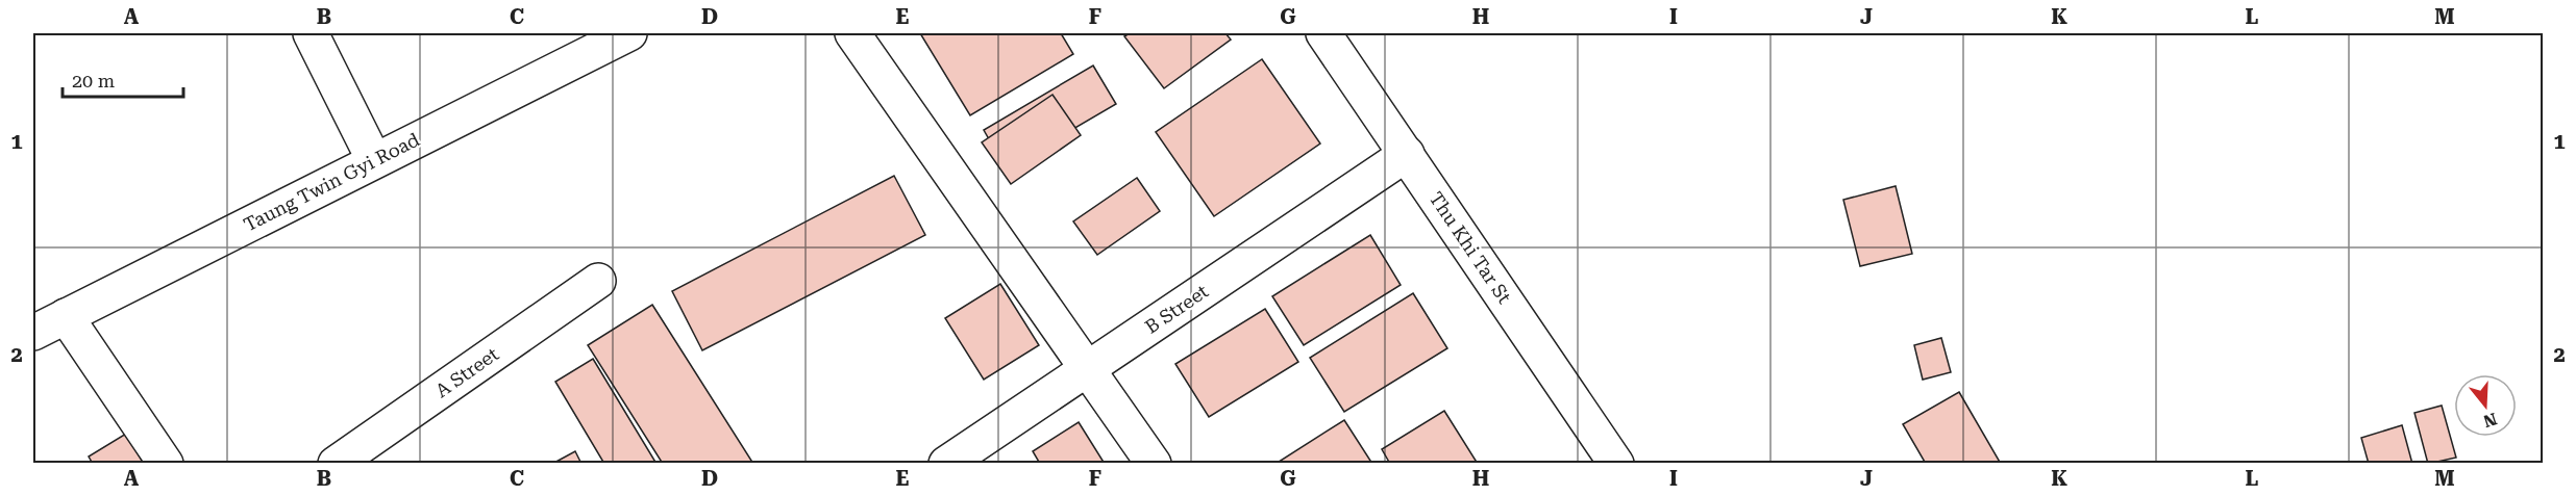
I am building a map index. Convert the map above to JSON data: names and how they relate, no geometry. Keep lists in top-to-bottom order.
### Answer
{
  "streets": {
    "main road": [
      "Taung Twin Gyi Road",
      "Thu Khi Tar St",
      "B Street",
      "A Street"
    ]
  },
  "crossings": [
    ["Thu Khi Tar St", "B Street"]
  ],
  "scale_bar": "20 m",
  "north": "bottom",
  "grid": {
    "columns": [
      "A",
      "B",
      "C",
      "D",
      "E",
      "F",
      "G",
      "H",
      "I",
      "J",
      "K",
      "L",
      "M"
    ],
    "rows": ["1", "2"]
  }
}
